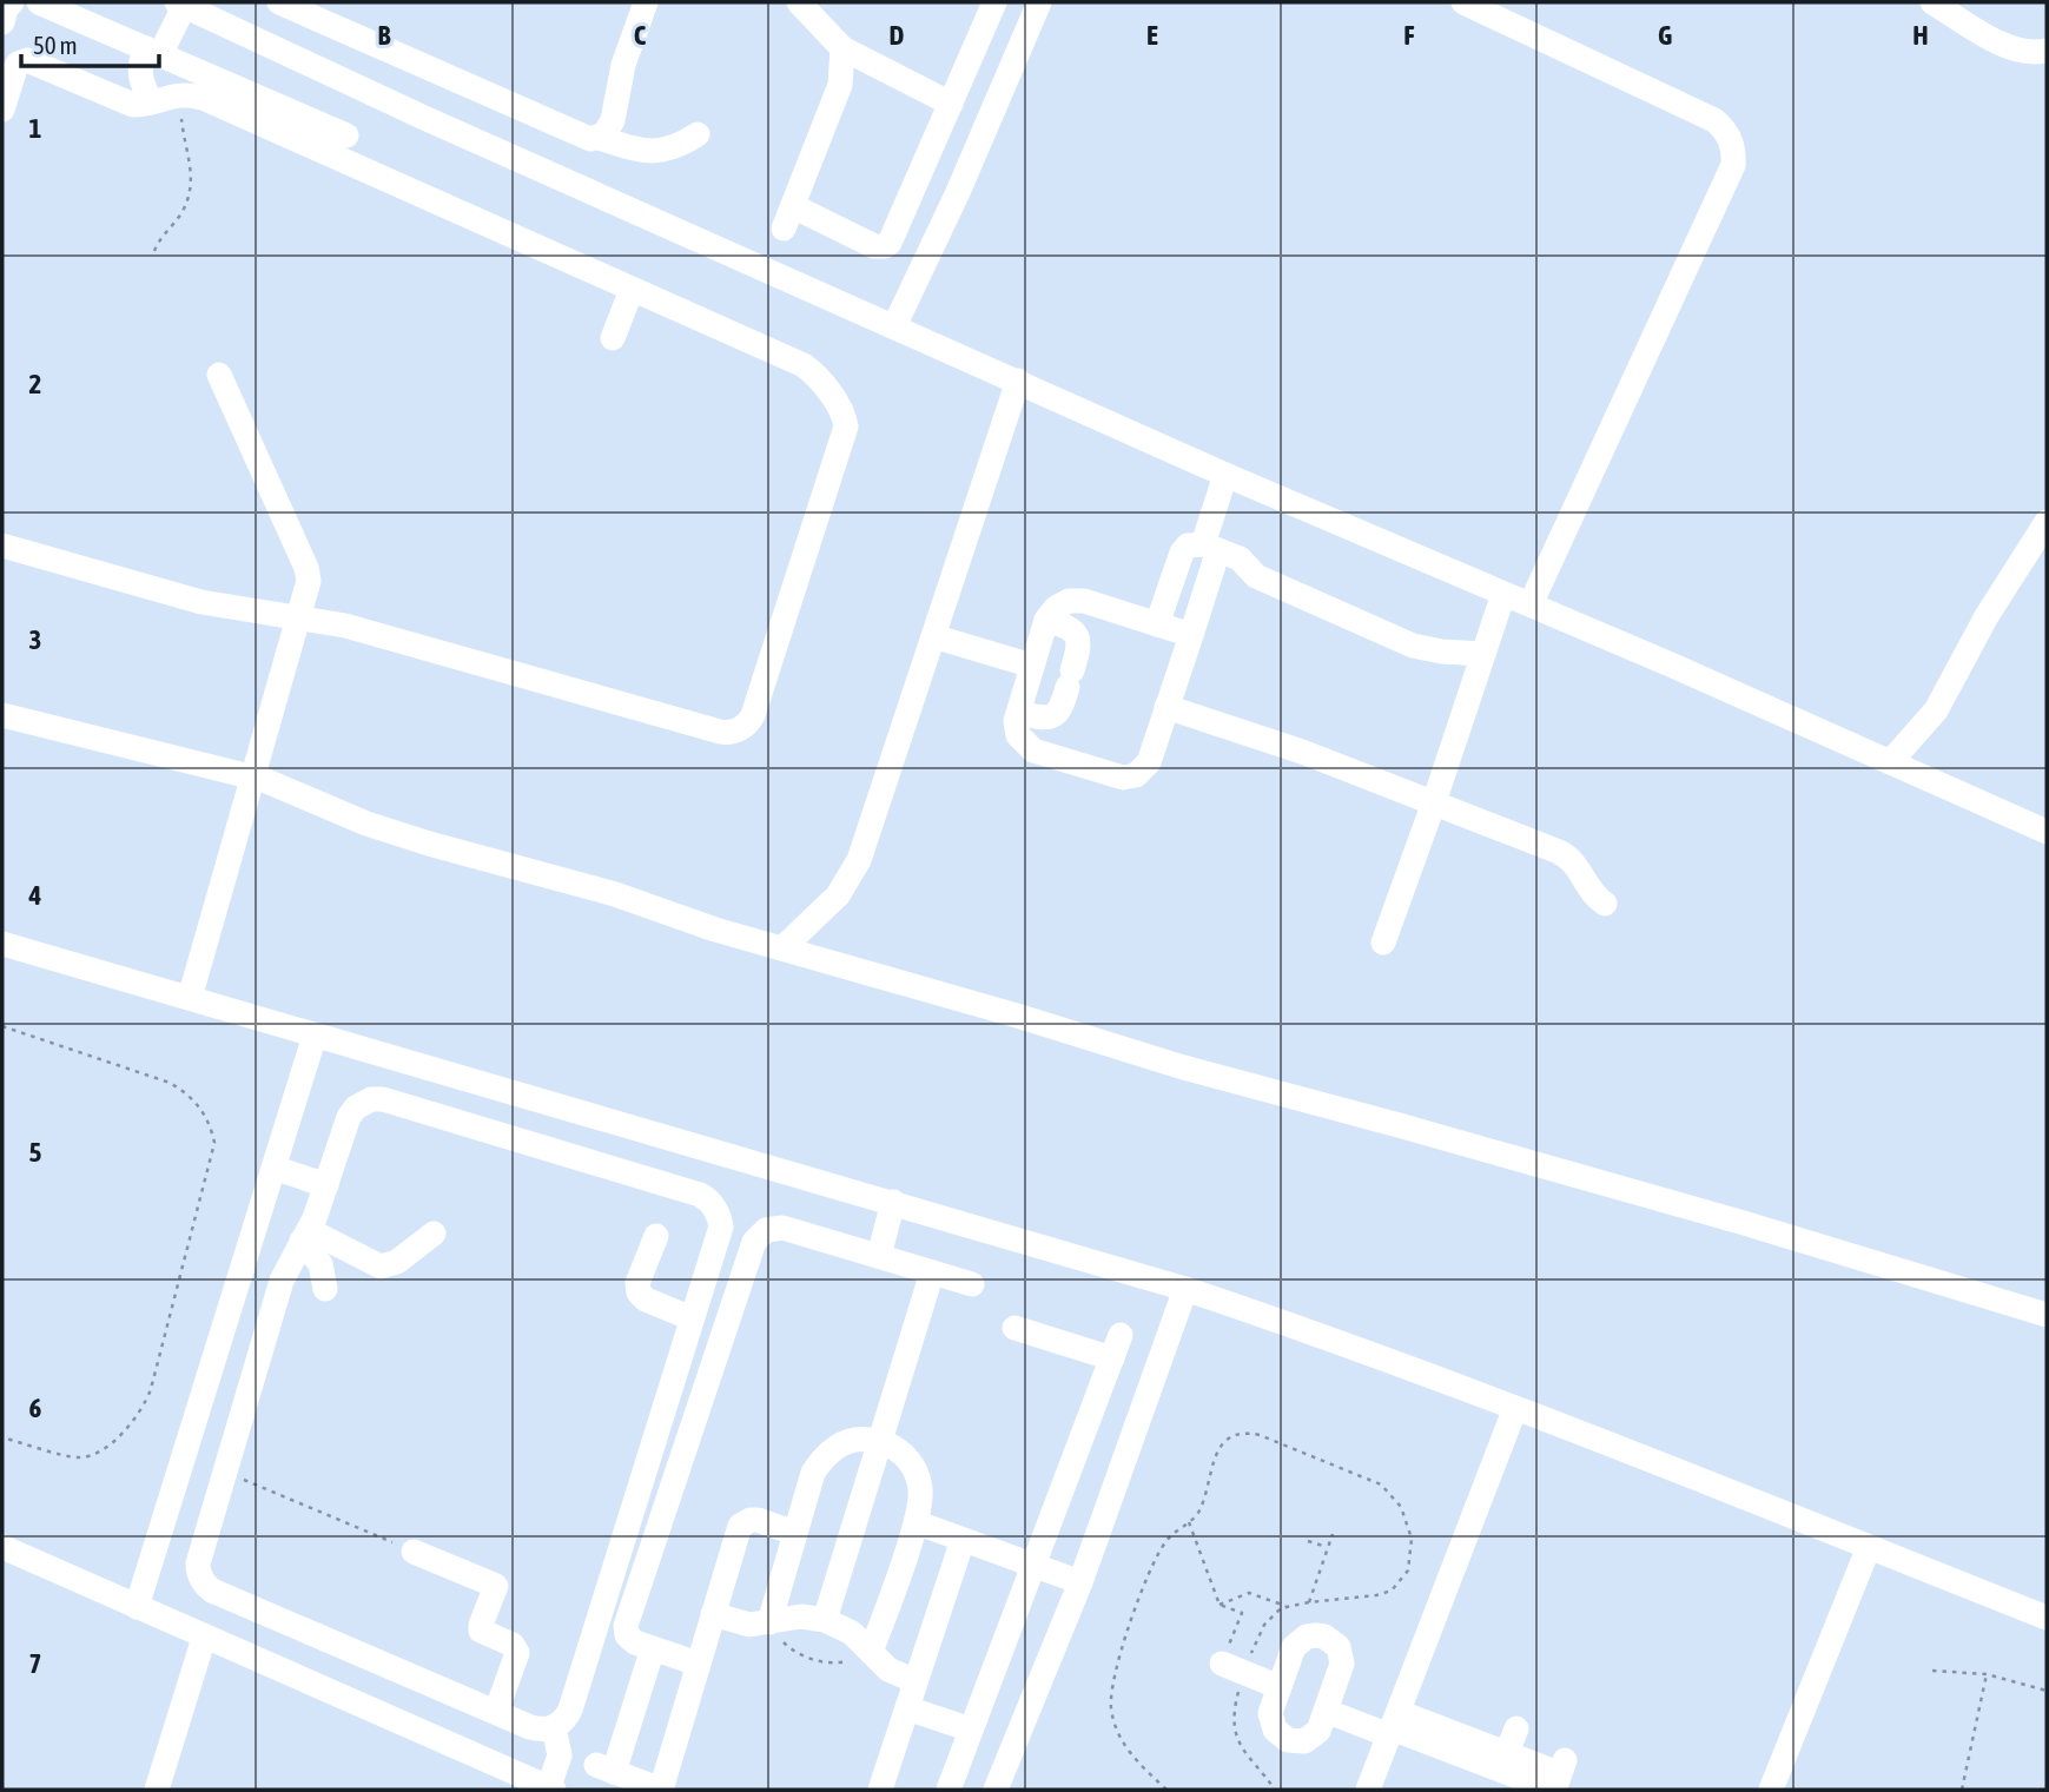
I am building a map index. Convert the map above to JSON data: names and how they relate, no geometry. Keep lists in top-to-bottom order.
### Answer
{
  "scale_bar": "50 m",
  "grid": {
    "columns": [
      "B",
      "C",
      "D",
      "E",
      "F",
      "G",
      "H"
    ],
    "rows": [
      "1",
      "2",
      "3",
      "4",
      "5",
      "6",
      "7"
    ]
  }
}
